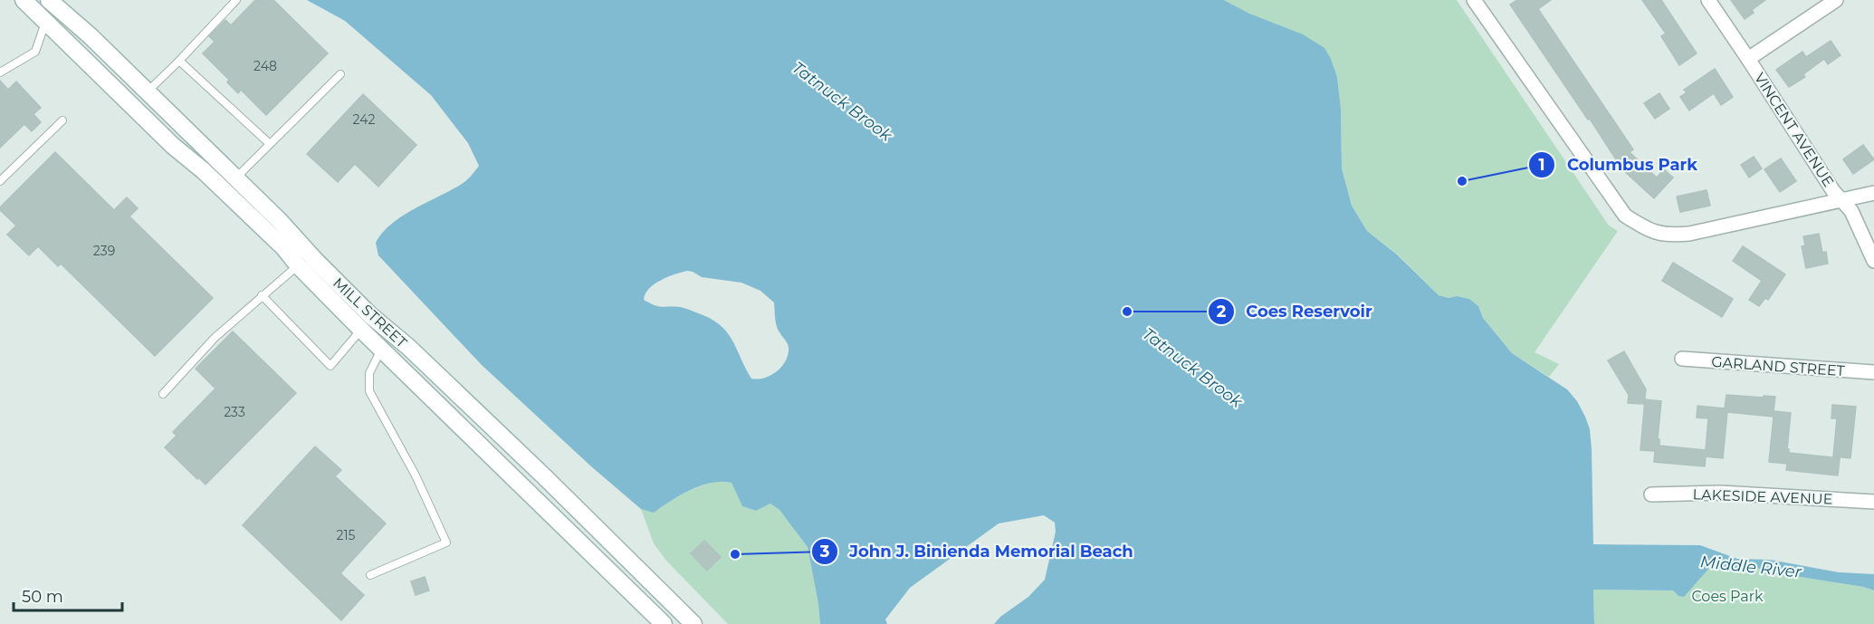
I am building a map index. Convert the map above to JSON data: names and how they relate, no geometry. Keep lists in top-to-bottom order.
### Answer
{
  "streets": {
    "main road": ["MILL STREET"],
    "street": ["VINCENT AVENUE", "GARLAND STREET", "LAKESIDE AVENUE"]
  },
  "water": ["Tatnuck Brook", "Middle River"],
  "parks": ["Coes Park"],
  "places": ["Columbus Park", "Coes Reservoir", "John J. Binienda Memorial Beach"],
  "house_numbers": [
    "248",
    "242",
    "239",
    "233",
    "215"
  ],
  "scale_bar": "50 m"
}
